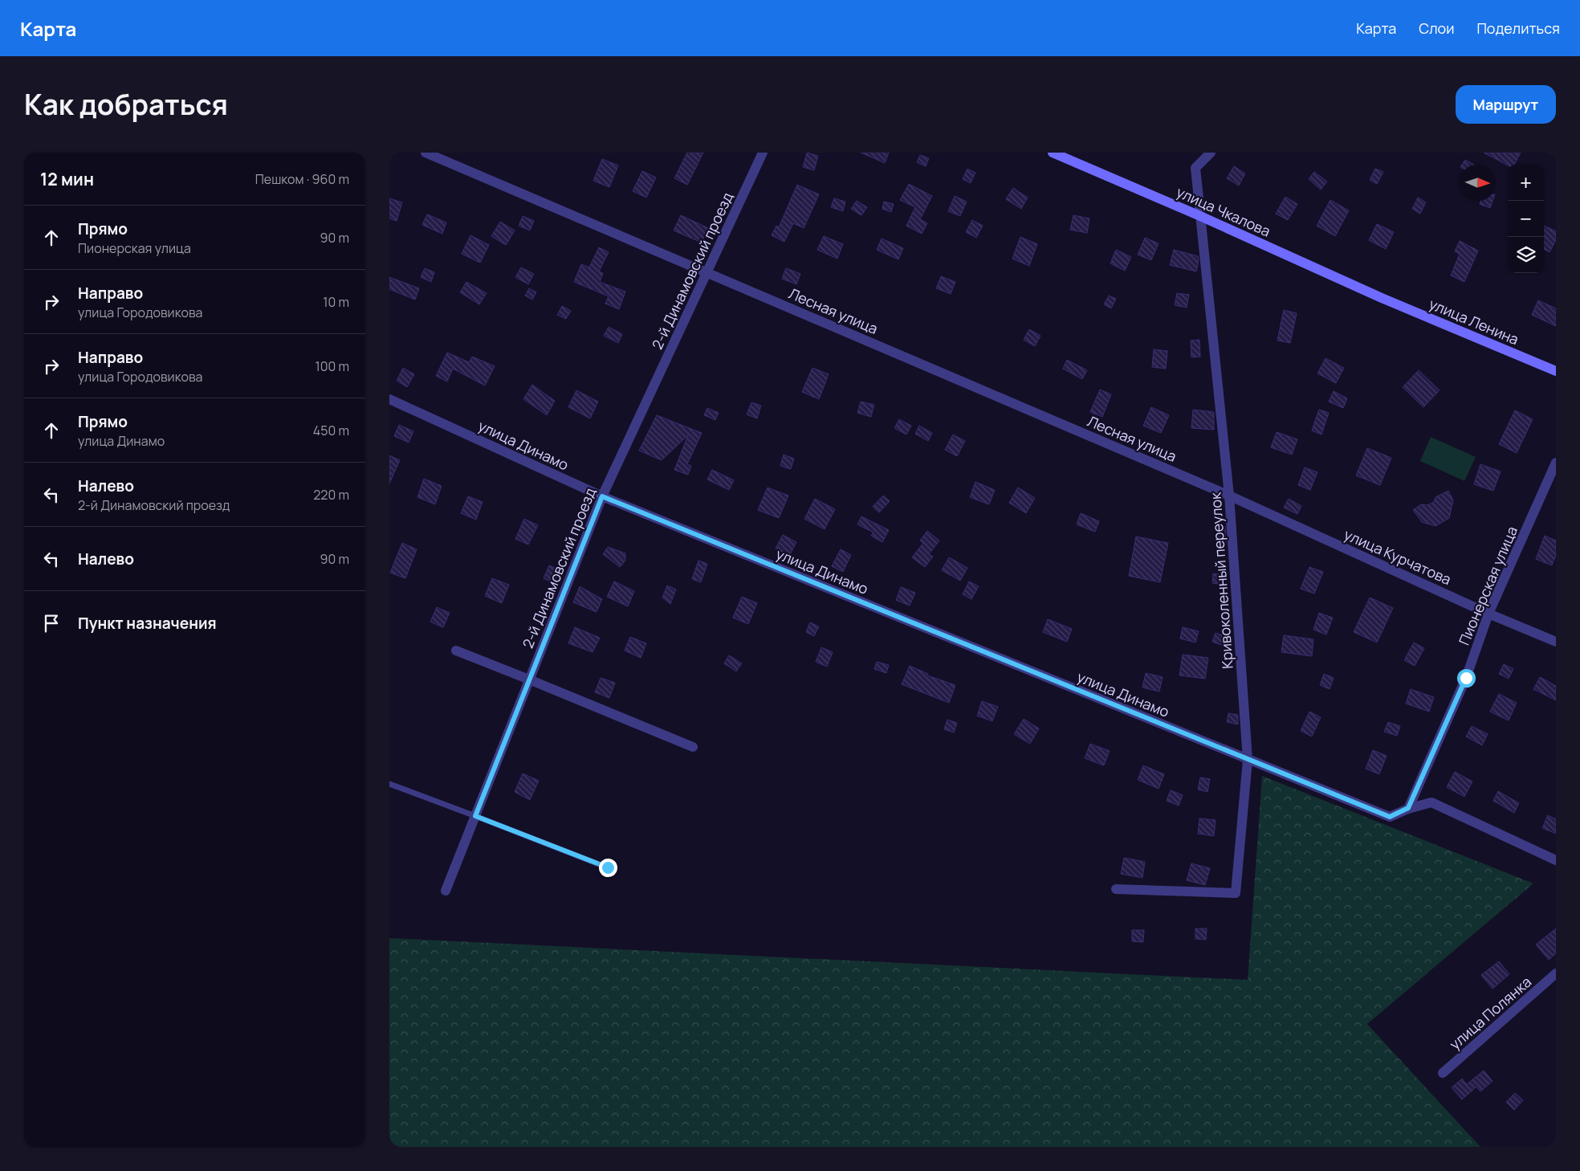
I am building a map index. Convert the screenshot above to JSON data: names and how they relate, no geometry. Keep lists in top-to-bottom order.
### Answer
{
  "streets": {
    "street": [
      "улица Чкалова",
      "2-й Динамовский проезд",
      "Лесная улица",
      "улица Ленина",
      "улица Динамо",
      "улица Курчатова",
      "Кривоколенный переулок",
      "Пионерская улица",
      "улица Полянка"
    ]
  },
  "crossings": [
    ["улица Чкалова", "улица Ленина"],
    ["улица Чкалова", "Кривоколенный переулок"],
    ["2-й Динамовский проезд", "Лесная улица"],
    ["2-й Динамовский проезд", "улица Динамо"],
    ["Лесная улица", "улица Курчатова"],
    ["Лесная улица", "Кривоколенный переулок"],
    ["улица Динамо", "Кривоколенный переулок"],
    ["улица Динамо", "Пионерская улица"],
    ["улица Курчатова", "Кривоколенный переулок"],
    ["улица Курчатова", "Пионерская улица"]
  ],
  "north": "right",
  "page": {
    "header": "Карта",
    "nav": ["Карта", "Слои", "Поделиться"],
    "title": "Как добраться",
    "buttons": "Маршрут",
    "heading": ["12 мин", "Пешком · 960 m"],
    "map_buttons": ["+", "−"],
    "list": [
      ["Прямо", "Пионерская улица", "90 m"],
      ["Направо", "улица Городовикова", "10 m"],
      ["Направо", "улица Городовикова", "100 m"],
      ["Прямо", "улица Динамо", "450 m"],
      ["Налево", "2-й Динамовский проезд", "220 m"],
      ["Налево", "90 m"],
      "Пункт назначения"
    ]
  }
}
